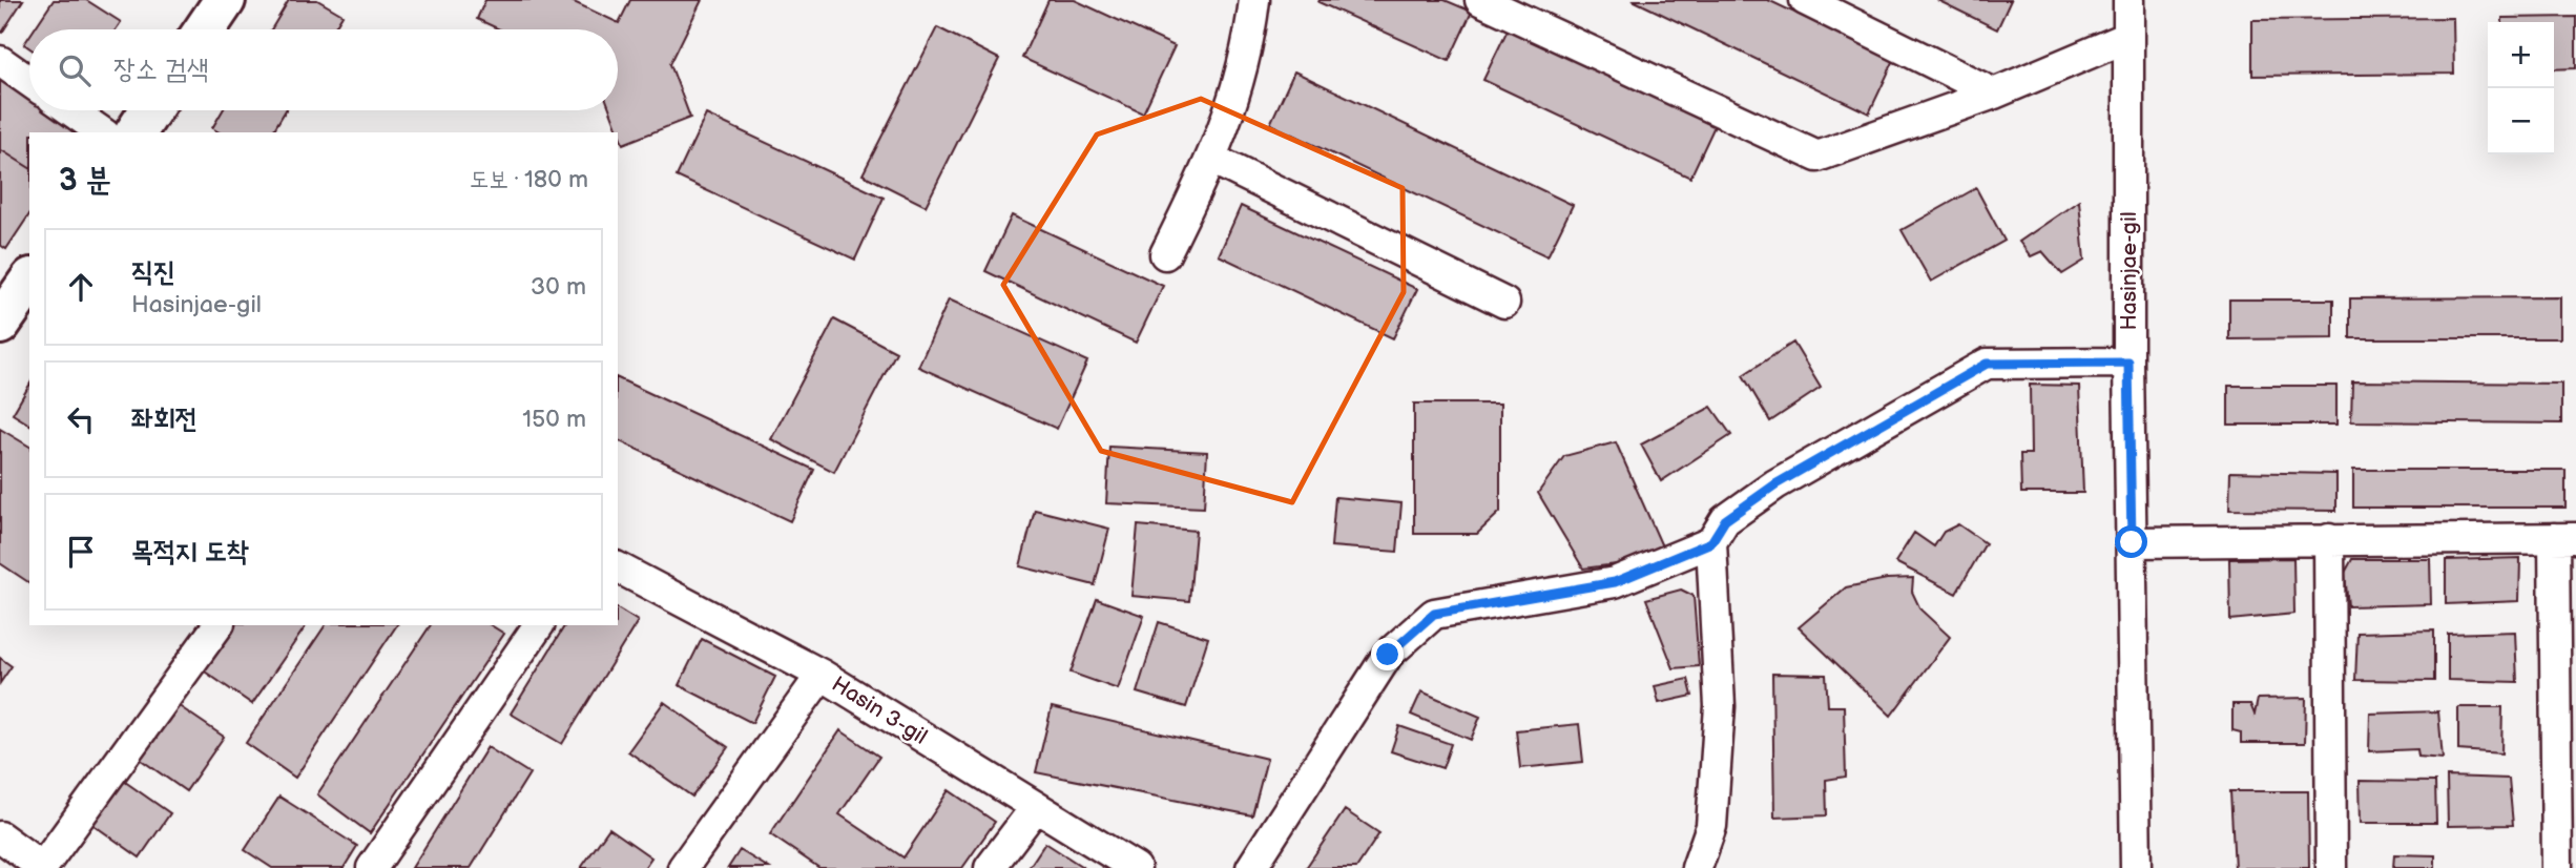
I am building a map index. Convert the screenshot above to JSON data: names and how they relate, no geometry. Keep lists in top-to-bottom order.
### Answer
{
  "streets": {
    "street": ["Hasinjae-gil", "Hasin 3-gil"]
  },
  "page": {
    "map_buttons": ["+", "−"],
    "search": "장소 검색",
    "heading": ["3 분", "도보 · 180 m"],
    "list": [
      ["직진", "Hasinjae-gil", "30 m"],
      ["좌회전", "150 m"],
      "목적지 도착"
    ]
  }
}
